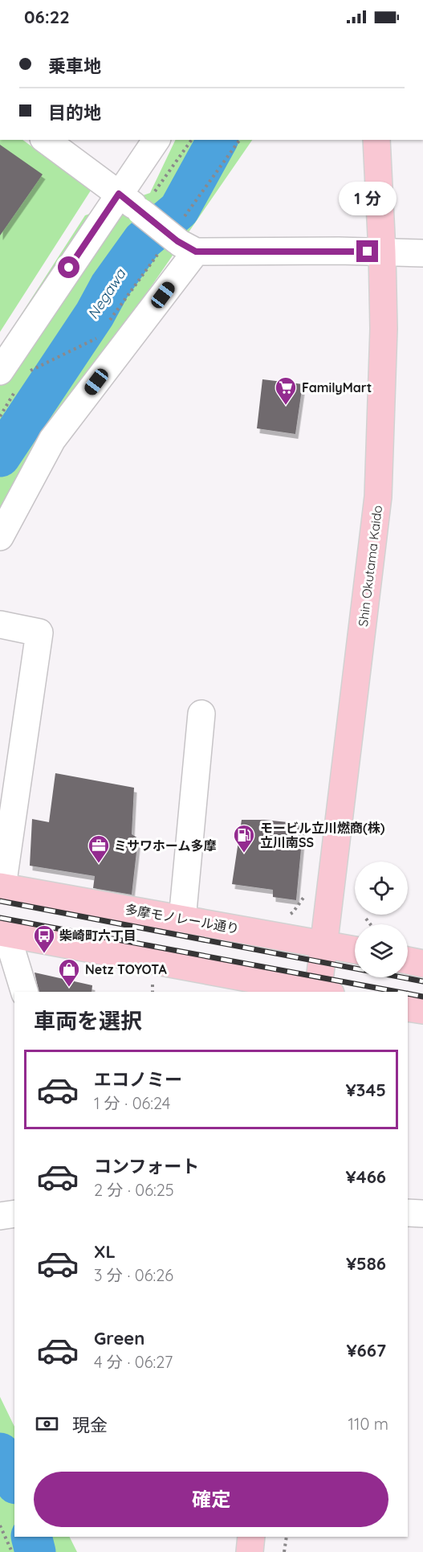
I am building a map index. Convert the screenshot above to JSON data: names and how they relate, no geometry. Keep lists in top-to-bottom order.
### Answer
{
  "streets": {
    "main road": ["Shin Okutama Kaido", "多摩モノレール通り"]
  },
  "crossings": [
    ["Shin Okutama Kaido", "多摩モノレール通り"]
  ],
  "water": ["Negawa"],
  "places": {
    "supermarket": ["FamilyMart"],
    "fuel station": ["モービル立川燃商(株) 立川南SS"],
    "office": ["ミサワホーム多摩"],
    "bus stop": ["柴崎町六丁目"],
    "shop": ["Netz TOYOTA"]
  },
  "page": {
    "status": "06:22",
    "banner": ["乗車地", "目的地"],
    "bubble": "1 分",
    "heading": "車両を選択",
    "list": [
      {
        "name": "エコノミー",
        "note": "1 分 · 06:24",
        "value": "¥345"
      },
      {
        "name": "コンフォート",
        "note": "2 分 · 06:25",
        "value": "¥466"
      },
      {
        "name": "XL",
        "note": "3 分 · 06:26",
        "value": "¥586"
      },
      {
        "name": "Green",
        "note": "4 分 · 06:27",
        "value": "¥667"
      }
    ],
    "pay": ["現金", "110 m"],
    "buttons": "確定"
  }
}
